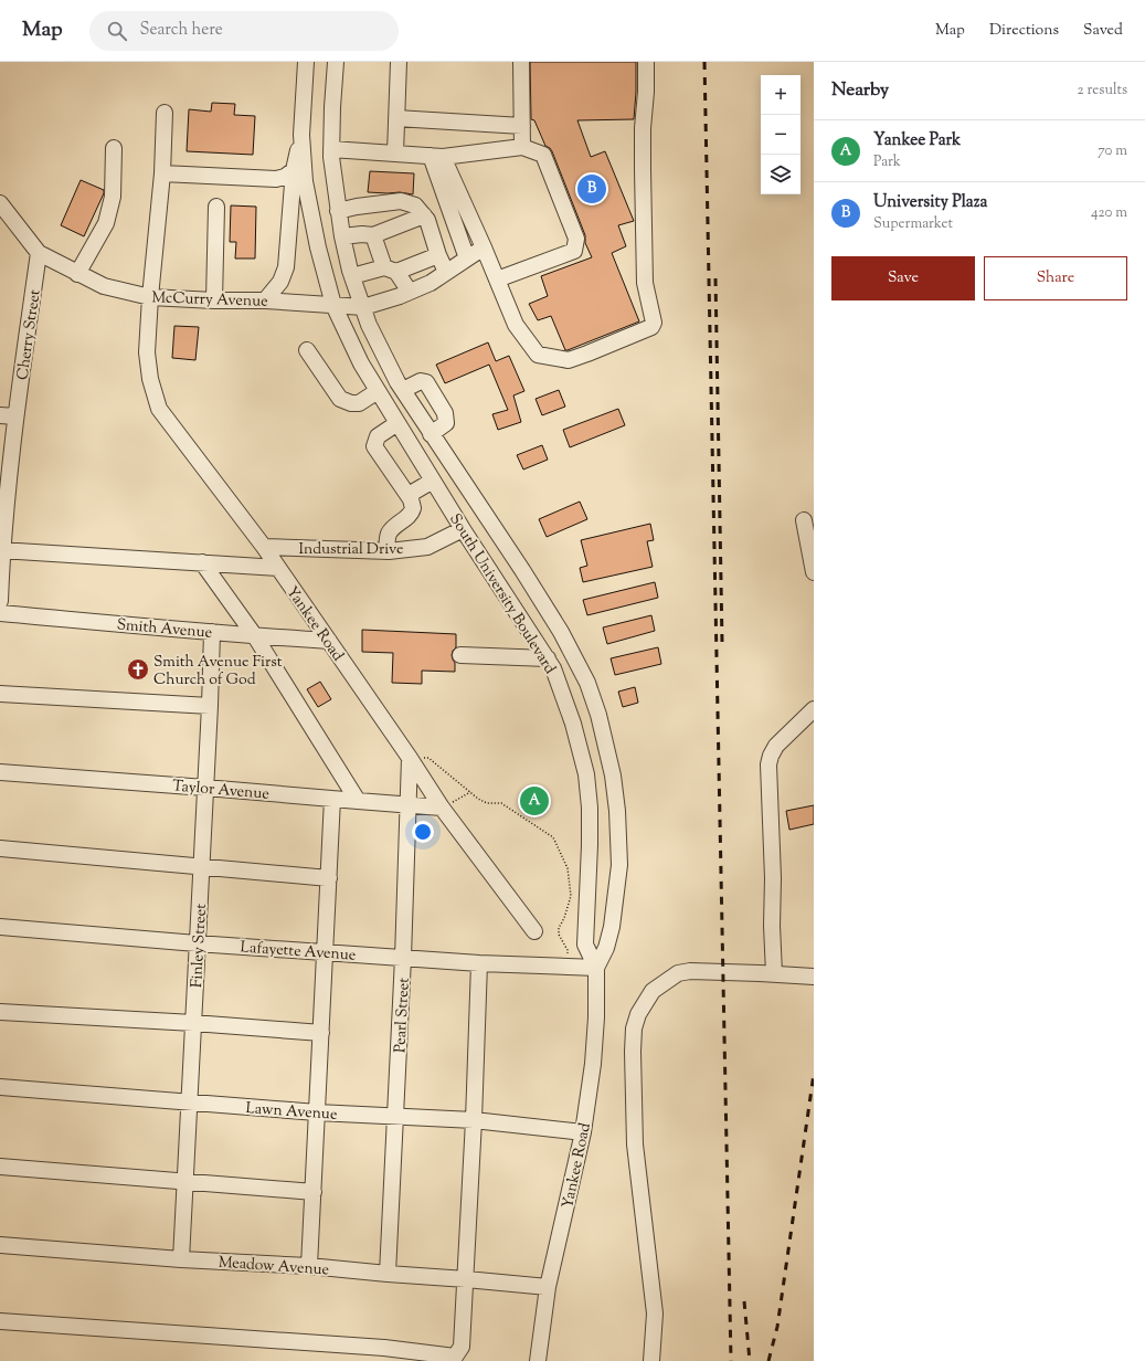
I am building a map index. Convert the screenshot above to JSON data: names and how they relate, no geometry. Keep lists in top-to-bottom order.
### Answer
{
  "streets": {
    "street": [
      "McCurry Avenue",
      "Cherry Street",
      "Industrial Drive",
      "South University Boulevard",
      "Yankee Road",
      "Smith Avenue",
      "Taylor Avenue",
      "Finley Street",
      "Lafayette Avenue",
      "Pearl Street",
      "Lawn Avenue",
      "Meadow Avenue"
    ]
  },
  "crossings": [
    ["McCurry Avenue", "Cherry Street"],
    ["McCurry Avenue", "South University Boulevard"],
    ["McCurry Avenue", "Yankee Road"],
    ["Industrial Drive", "South University Boulevard"],
    ["Industrial Drive", "Yankee Road"],
    ["South University Boulevard", "Yankee Road"],
    ["South University Boulevard", "Lafayette Avenue"],
    ["Yankee Road", "Smith Avenue"],
    ["Yankee Road", "Taylor Avenue"],
    ["Yankee Road", "Lafayette Avenue"],
    ["Yankee Road", "Pearl Street"],
    ["Yankee Road", "Lawn Avenue"],
    ["Yankee Road", "Meadow Avenue"],
    ["Smith Avenue", "Finley Street"],
    ["Taylor Avenue", "Finley Street"],
    ["Taylor Avenue", "Pearl Street"],
    ["Finley Street", "Lafayette Avenue"],
    ["Finley Street", "Lawn Avenue"],
    ["Finley Street", "Meadow Avenue"],
    ["Lafayette Avenue", "Pearl Street"],
    ["Pearl Street", "Lawn Avenue"],
    ["Pearl Street", "Meadow Avenue"]
  ],
  "places": {
    "church": ["Smith Avenue First Church of God"]
  },
  "page": {
    "header": "Map",
    "search": "Search here",
    "nav": ["Map", "Directions", "Saved"],
    "heading": ["Nearby", "2 results"],
    "map_buttons": ["+", "−"],
    "list": [
      {
        "mark": "A",
        "name": "Yankee Park",
        "note": "Park",
        "value": "70 m"
      },
      {
        "mark": "B",
        "name": "University Plaza",
        "note": "Supermarket",
        "value": "420 m"
      }
    ],
    "pins": ["B", "A"],
    "buttons": ["Save", "Share"]
  }
}
